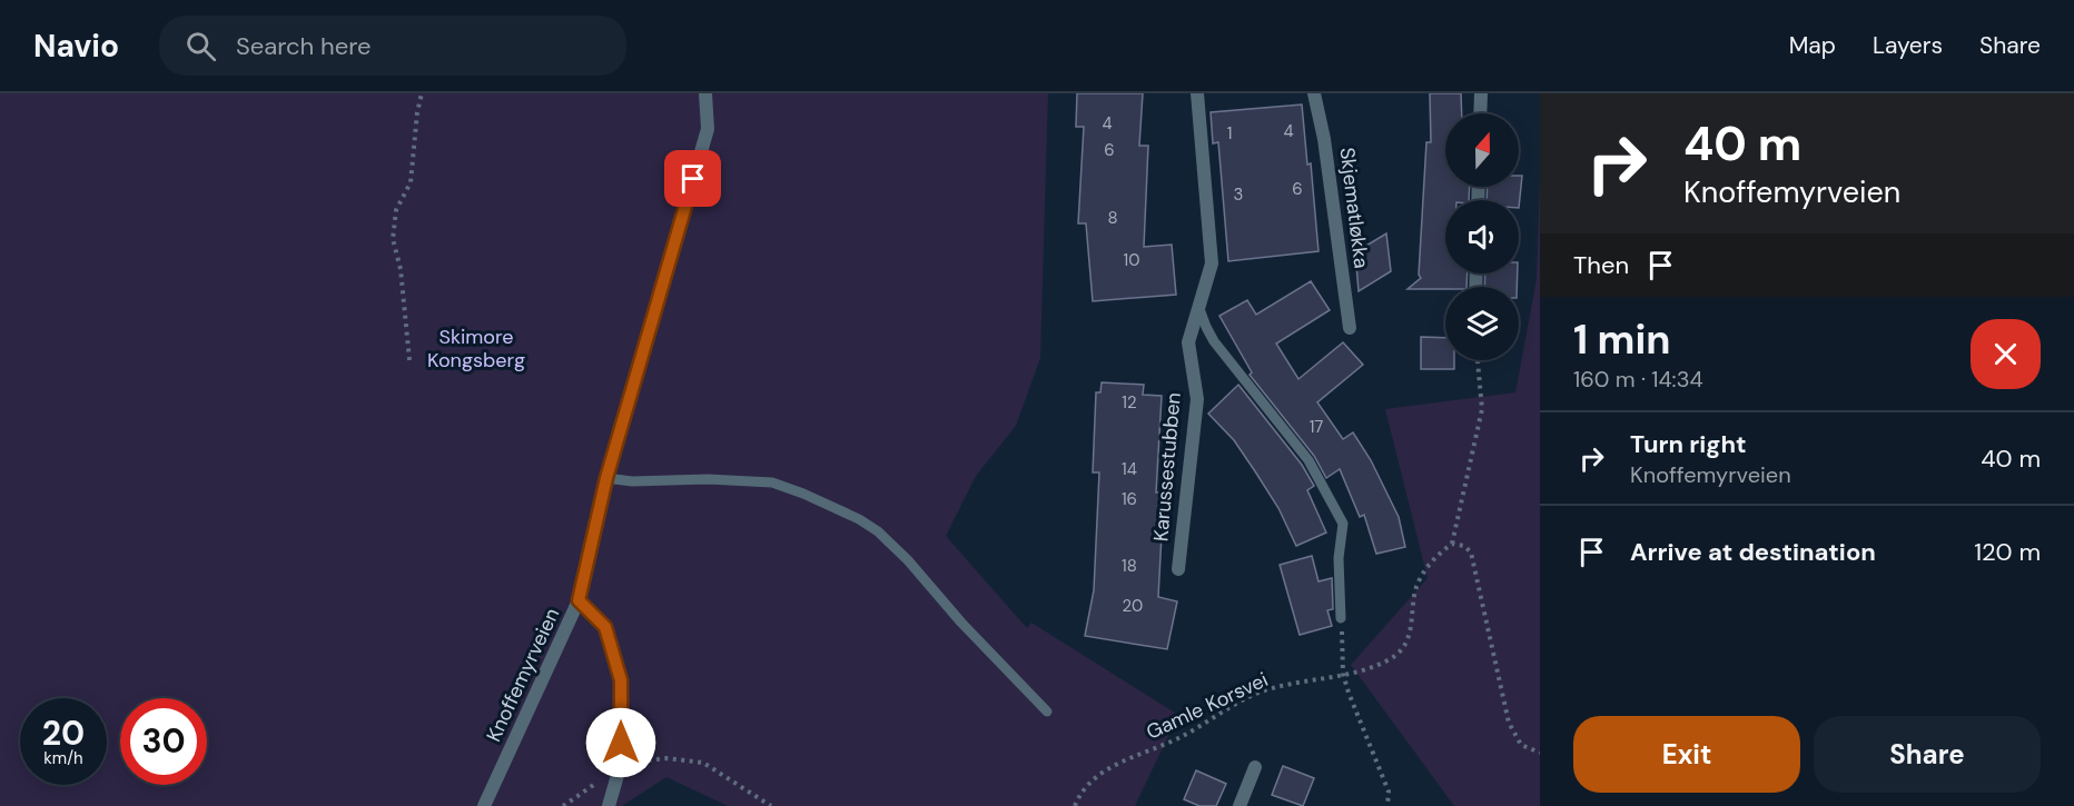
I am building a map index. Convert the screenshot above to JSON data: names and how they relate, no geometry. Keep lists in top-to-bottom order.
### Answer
{
  "streets": {
    "street": ["Skjematløkka", "Karussestubben", "Knoffemyrveien"],
    "path": ["Gamle Korsvei"]
  },
  "parks": ["Skimore Kongsberg"],
  "house_numbers": [
    "4",
    "4",
    "1",
    "6",
    "6",
    "3",
    "8",
    "10",
    "12",
    "17",
    "14",
    "16",
    "18",
    "20"
  ],
  "north": "top",
  "page": {
    "header": "Navio",
    "search": "Search here",
    "nav": ["Map", "Layers", "Share"],
    "turn": ["40 m", "Knoffemyrveien"],
    "then": "Then",
    "heading": ["1 min", "160 m · 14:34"],
    "list": [
      {
        "name": "Turn right",
        "note": "Knoffemyrveien",
        "value": "40 m"
      },
      {
        "name": "Arrive at destination",
        "value": "120 m"
      }
    ],
    "speed": "20 km/h",
    "limit": "30",
    "buttons": ["Exit", "Share"]
  }
}
